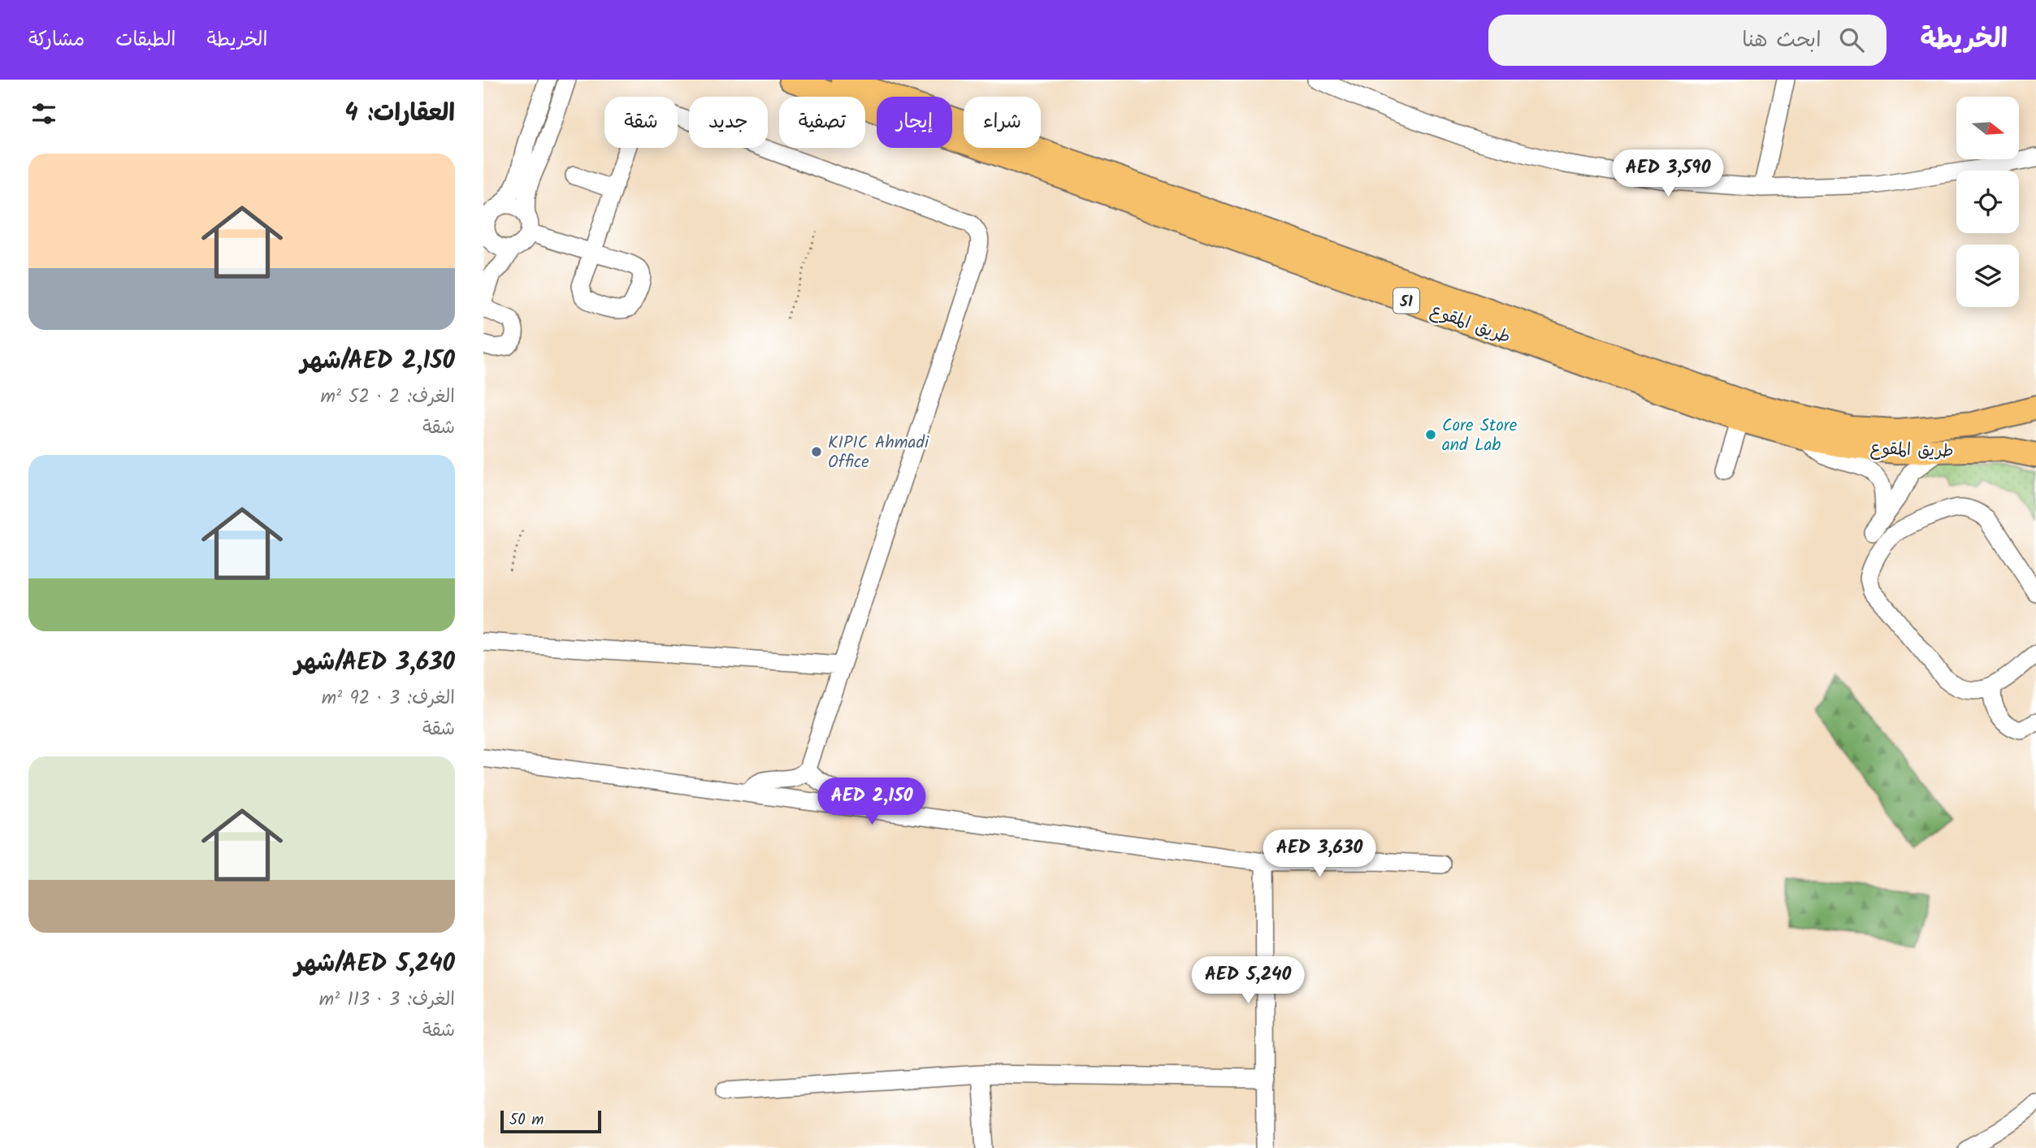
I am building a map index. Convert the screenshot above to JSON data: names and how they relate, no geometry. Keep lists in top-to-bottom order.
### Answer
{
  "streets": {
    "main road": ["51", "طريق المقوع"]
  },
  "places": ["Core Store and Lab", "KIPIC Ahmadi Office"],
  "scale_bar": "50 m",
  "north": "right",
  "page": {
    "header": "الخريطة",
    "search": "ابحث هنا",
    "nav": ["الخريطة", "الطبقات", "مشاركة"],
    "heading": "العقارات: 4",
    "chip": [
      "شراء",
      "إيجار",
      "تصفية",
      "جديد",
      "شقة"
    ],
    "list": [
      {
        "name": "AED 2,150/شهر",
        "note": "الغرف: 2 · 52 m² · شقة"
      },
      {
        "name": "AED 3,630/شهر",
        "note": "الغرف: 3 · 92 m² · شقة"
      },
      {
        "name": "AED 5,240/شهر",
        "note": "الغرف: 3 · 113 m² · شقة"
      }
    ],
    "price": [
      "AED 3,590",
      "AED 2,150",
      "AED 3,630",
      "AED 5,240"
    ],
    "scale": "50 m"
  }
}
